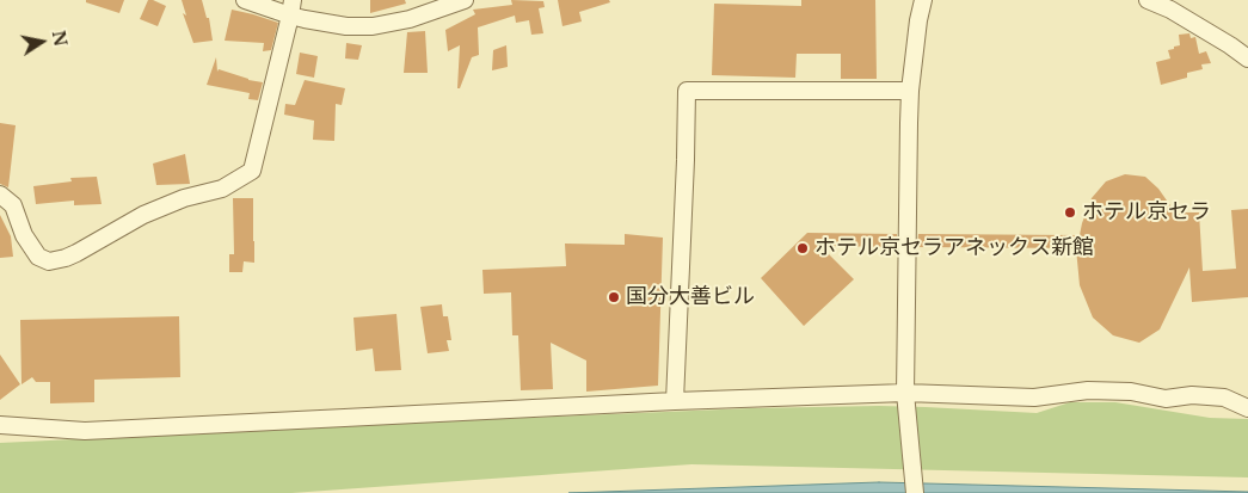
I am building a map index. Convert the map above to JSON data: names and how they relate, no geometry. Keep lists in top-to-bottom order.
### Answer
{
  "places": ["ホテル京セラ", "ホテル京セラアネックス新館", "国分大善ビル"],
  "north": "right"
}
